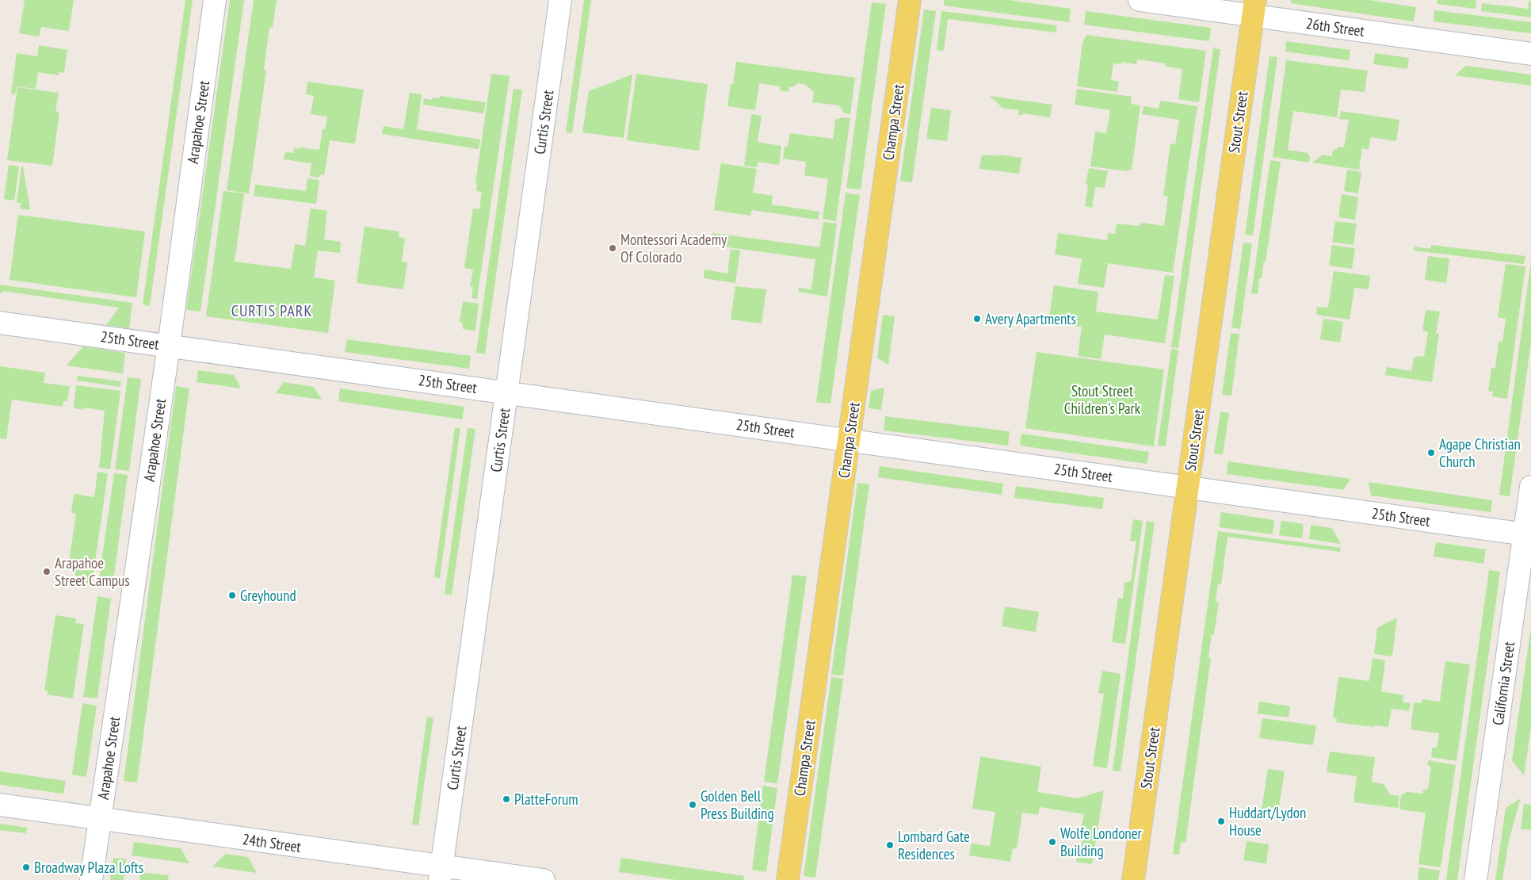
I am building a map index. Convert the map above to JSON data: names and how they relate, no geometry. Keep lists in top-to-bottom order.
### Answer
{
  "streets": {
    "main road": ["Champa Street", "Stout Street"],
    "street": [
      "26th Street",
      "Arapahoe Street",
      "Curtis Street",
      "25th Street",
      "California Street",
      "24th Street"
    ]
  },
  "crossings": [
    ["26th Street", "Stout Street"],
    ["Arapahoe Street", "25th Street"],
    ["Arapahoe Street", "24th Street"],
    ["Curtis Street", "25th Street"],
    ["Curtis Street", "24th Street"],
    ["Champa Street", "25th Street"],
    ["Stout Street", "25th Street"],
    ["25th Street", "California Street"]
  ],
  "districts": ["CURTIS PARK"],
  "parks": ["Stout Street Children's Park"],
  "places": [
    "Montessori Academy Of Colorado",
    "Avery Apartments",
    "Agape Christian Church",
    "Arapahoe Street Campus",
    "Greyhound",
    "PlatteForum",
    "Golden Bell Press Building",
    "Huddart/Lydon House",
    "Wolfe Londoner Building",
    "Lombard Gate Residences",
    "Broadway Plaza Lofts"
  ]
}
